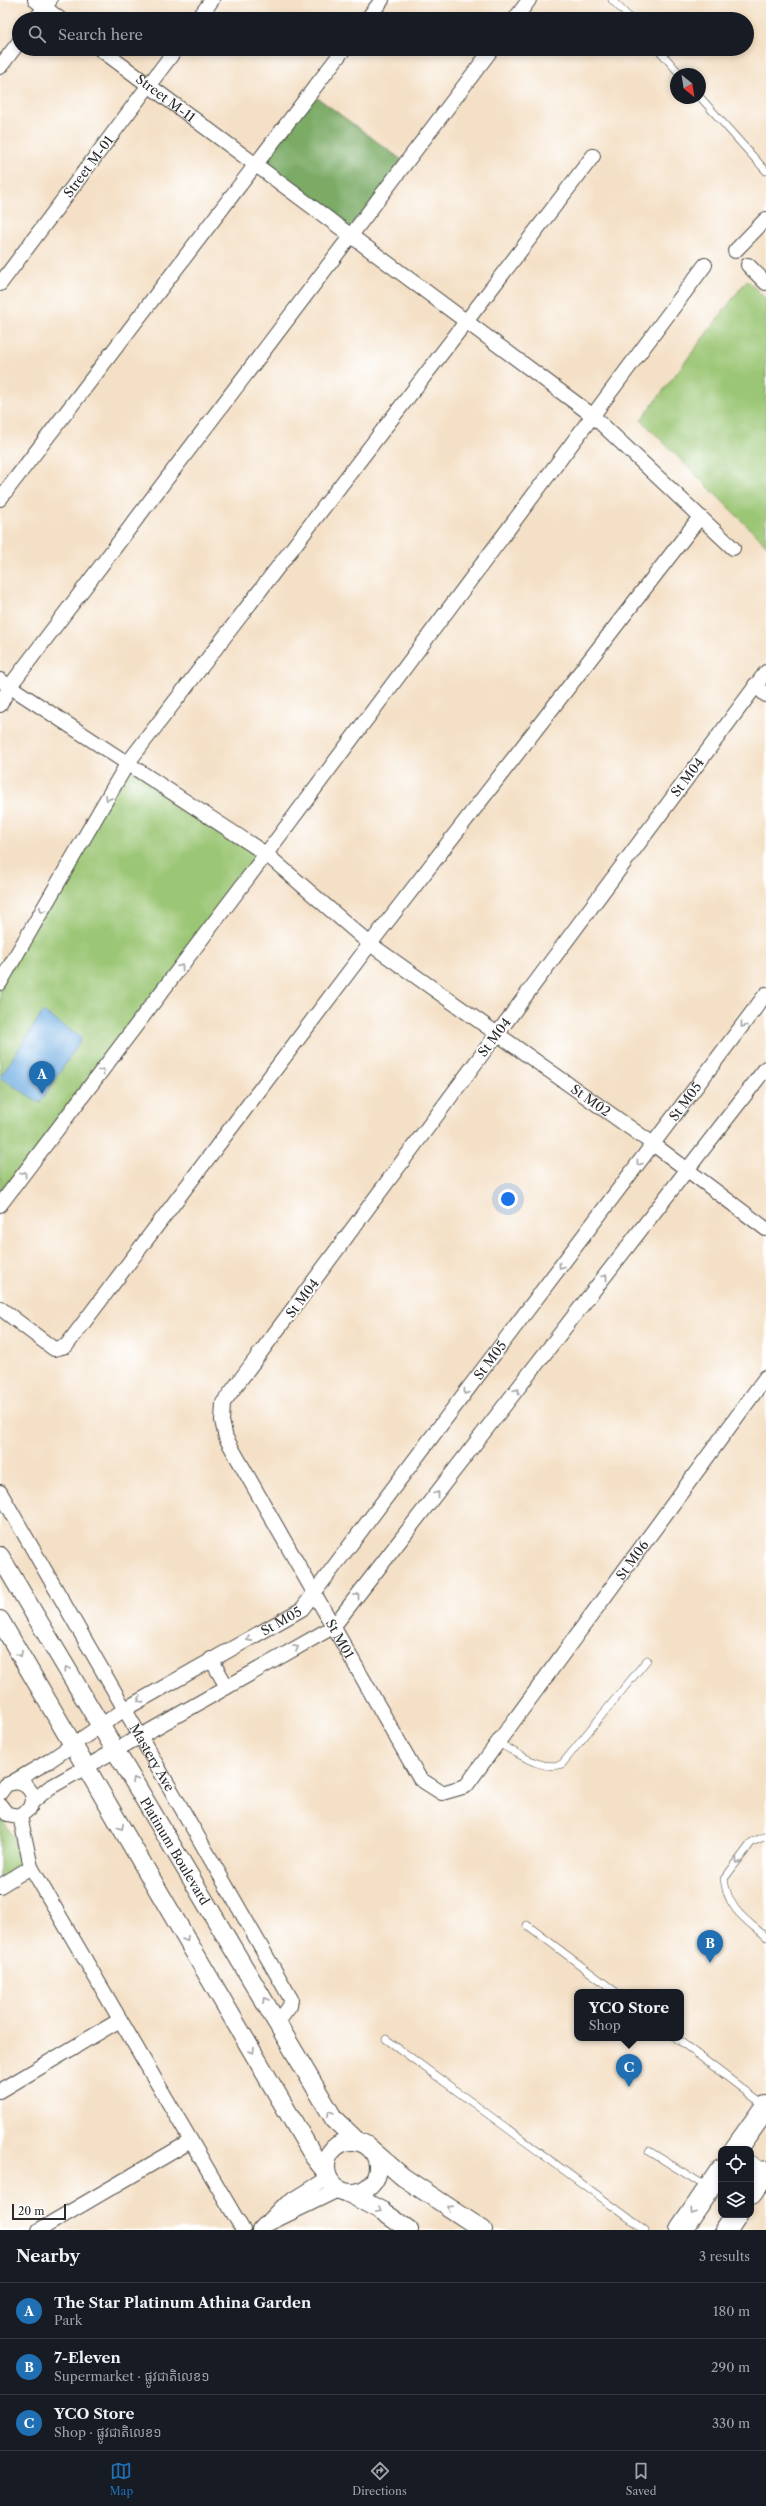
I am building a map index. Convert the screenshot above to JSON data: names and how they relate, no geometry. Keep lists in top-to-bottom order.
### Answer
{
  "streets": {
    "street": [
      "Street M-11",
      "Street M-01",
      "St M04",
      "St M02",
      "St M05",
      "St M06",
      "St M01",
      "Mastery Ave",
      "Platinum Boulevard"
    ]
  },
  "crossings": [
    ["Street M-11", "Street M-01"],
    ["St M04", "St M02"],
    ["St M04", "St M01"],
    ["St M02", "St M05"],
    ["St M05", "St M01"],
    ["St M05", "Mastery Ave"],
    ["St M05", "Platinum Boulevard"],
    ["St M06", "St M01"],
    ["Mastery Ave", "Platinum Boulevard"]
  ],
  "scale_bar": "20 m",
  "north": "bottom right",
  "page": {
    "search": "Search here",
    "pins": ["A", "B", "C"],
    "popup": ["YCO Store", "Shop"],
    "scale": "20 m",
    "heading": ["Nearby", "3 results"],
    "list": [
      {
        "mark": "A",
        "name": "The Star Platinum Athina Garden",
        "note": "Park",
        "value": "180 m"
      },
      {
        "mark": "B",
        "name": "7-Eleven",
        "note": "Supermarket · ផ្លូវជាតិលេខ១",
        "value": "290 m"
      },
      {
        "mark": "C",
        "name": "YCO Store",
        "note": "Shop · ផ្លូវជាតិលេខ១",
        "value": "330 m"
      }
    ],
    "nav": ["Map", "Directions", "Saved"]
  }
}
